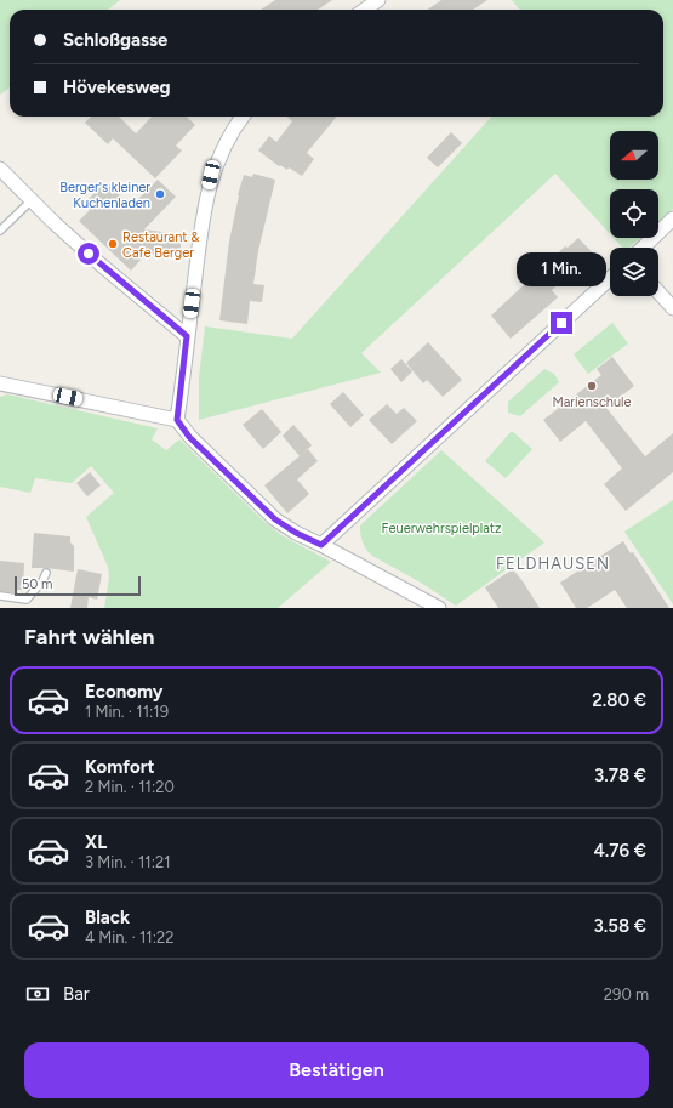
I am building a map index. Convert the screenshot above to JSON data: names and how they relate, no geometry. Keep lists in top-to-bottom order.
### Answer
{
  "districts": ["FELDHAUSEN"],
  "parks": ["Feuerwehrspielplatz"],
  "places": ["Berger's kleiner Kuchenladen", "Restaurant & Cafe Berger", "Marienschule"],
  "scale_bar": "50 m",
  "north": "left",
  "page": {
    "banner": ["Schloßgasse", "Hövekesweg"],
    "bubble": "1 Min.",
    "scale": "50 m",
    "heading": "Fahrt wählen",
    "list": [
      {
        "name": "Economy",
        "note": "1 Min. · 11:19",
        "value": "2.80 €"
      },
      {
        "name": "Komfort",
        "note": "2 Min. · 11:20",
        "value": "3.78 €"
      },
      {
        "name": "XL",
        "note": "3 Min. · 11:21",
        "value": "4.76 €"
      },
      {
        "name": "Black",
        "note": "4 Min. · 11:22",
        "value": "3.58 €"
      }
    ],
    "pay": ["Bar", "290 m"],
    "buttons": "Bestätigen"
  }
}
